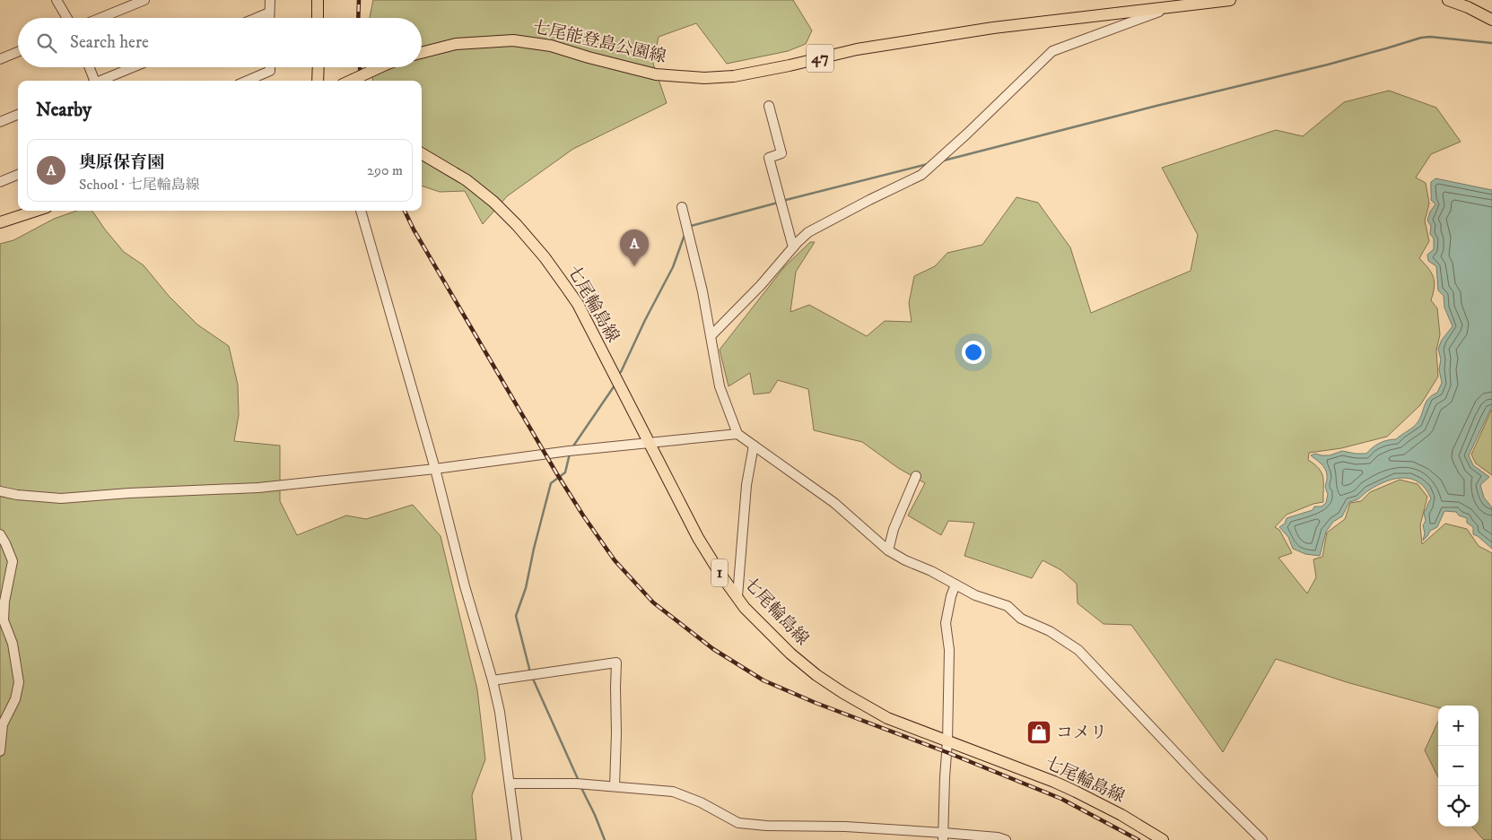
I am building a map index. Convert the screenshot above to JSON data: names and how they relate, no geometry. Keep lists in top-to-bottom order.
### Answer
{
  "streets": {
    "main road": [
      "七尾能登島公園線",
      "47",
      "七尾輪島線",
      "1"
    ]
  },
  "places": {
    "shop": ["コメリ"]
  },
  "page": {
    "search": "Search here",
    "heading": "Nearby",
    "list": [
      {
        "mark": "A",
        "name": "奥原保育園",
        "note": "School · 七尾輪島線",
        "value": "290 m"
      }
    ],
    "pins": "A",
    "map_buttons": ["+", "−"]
  }
}
